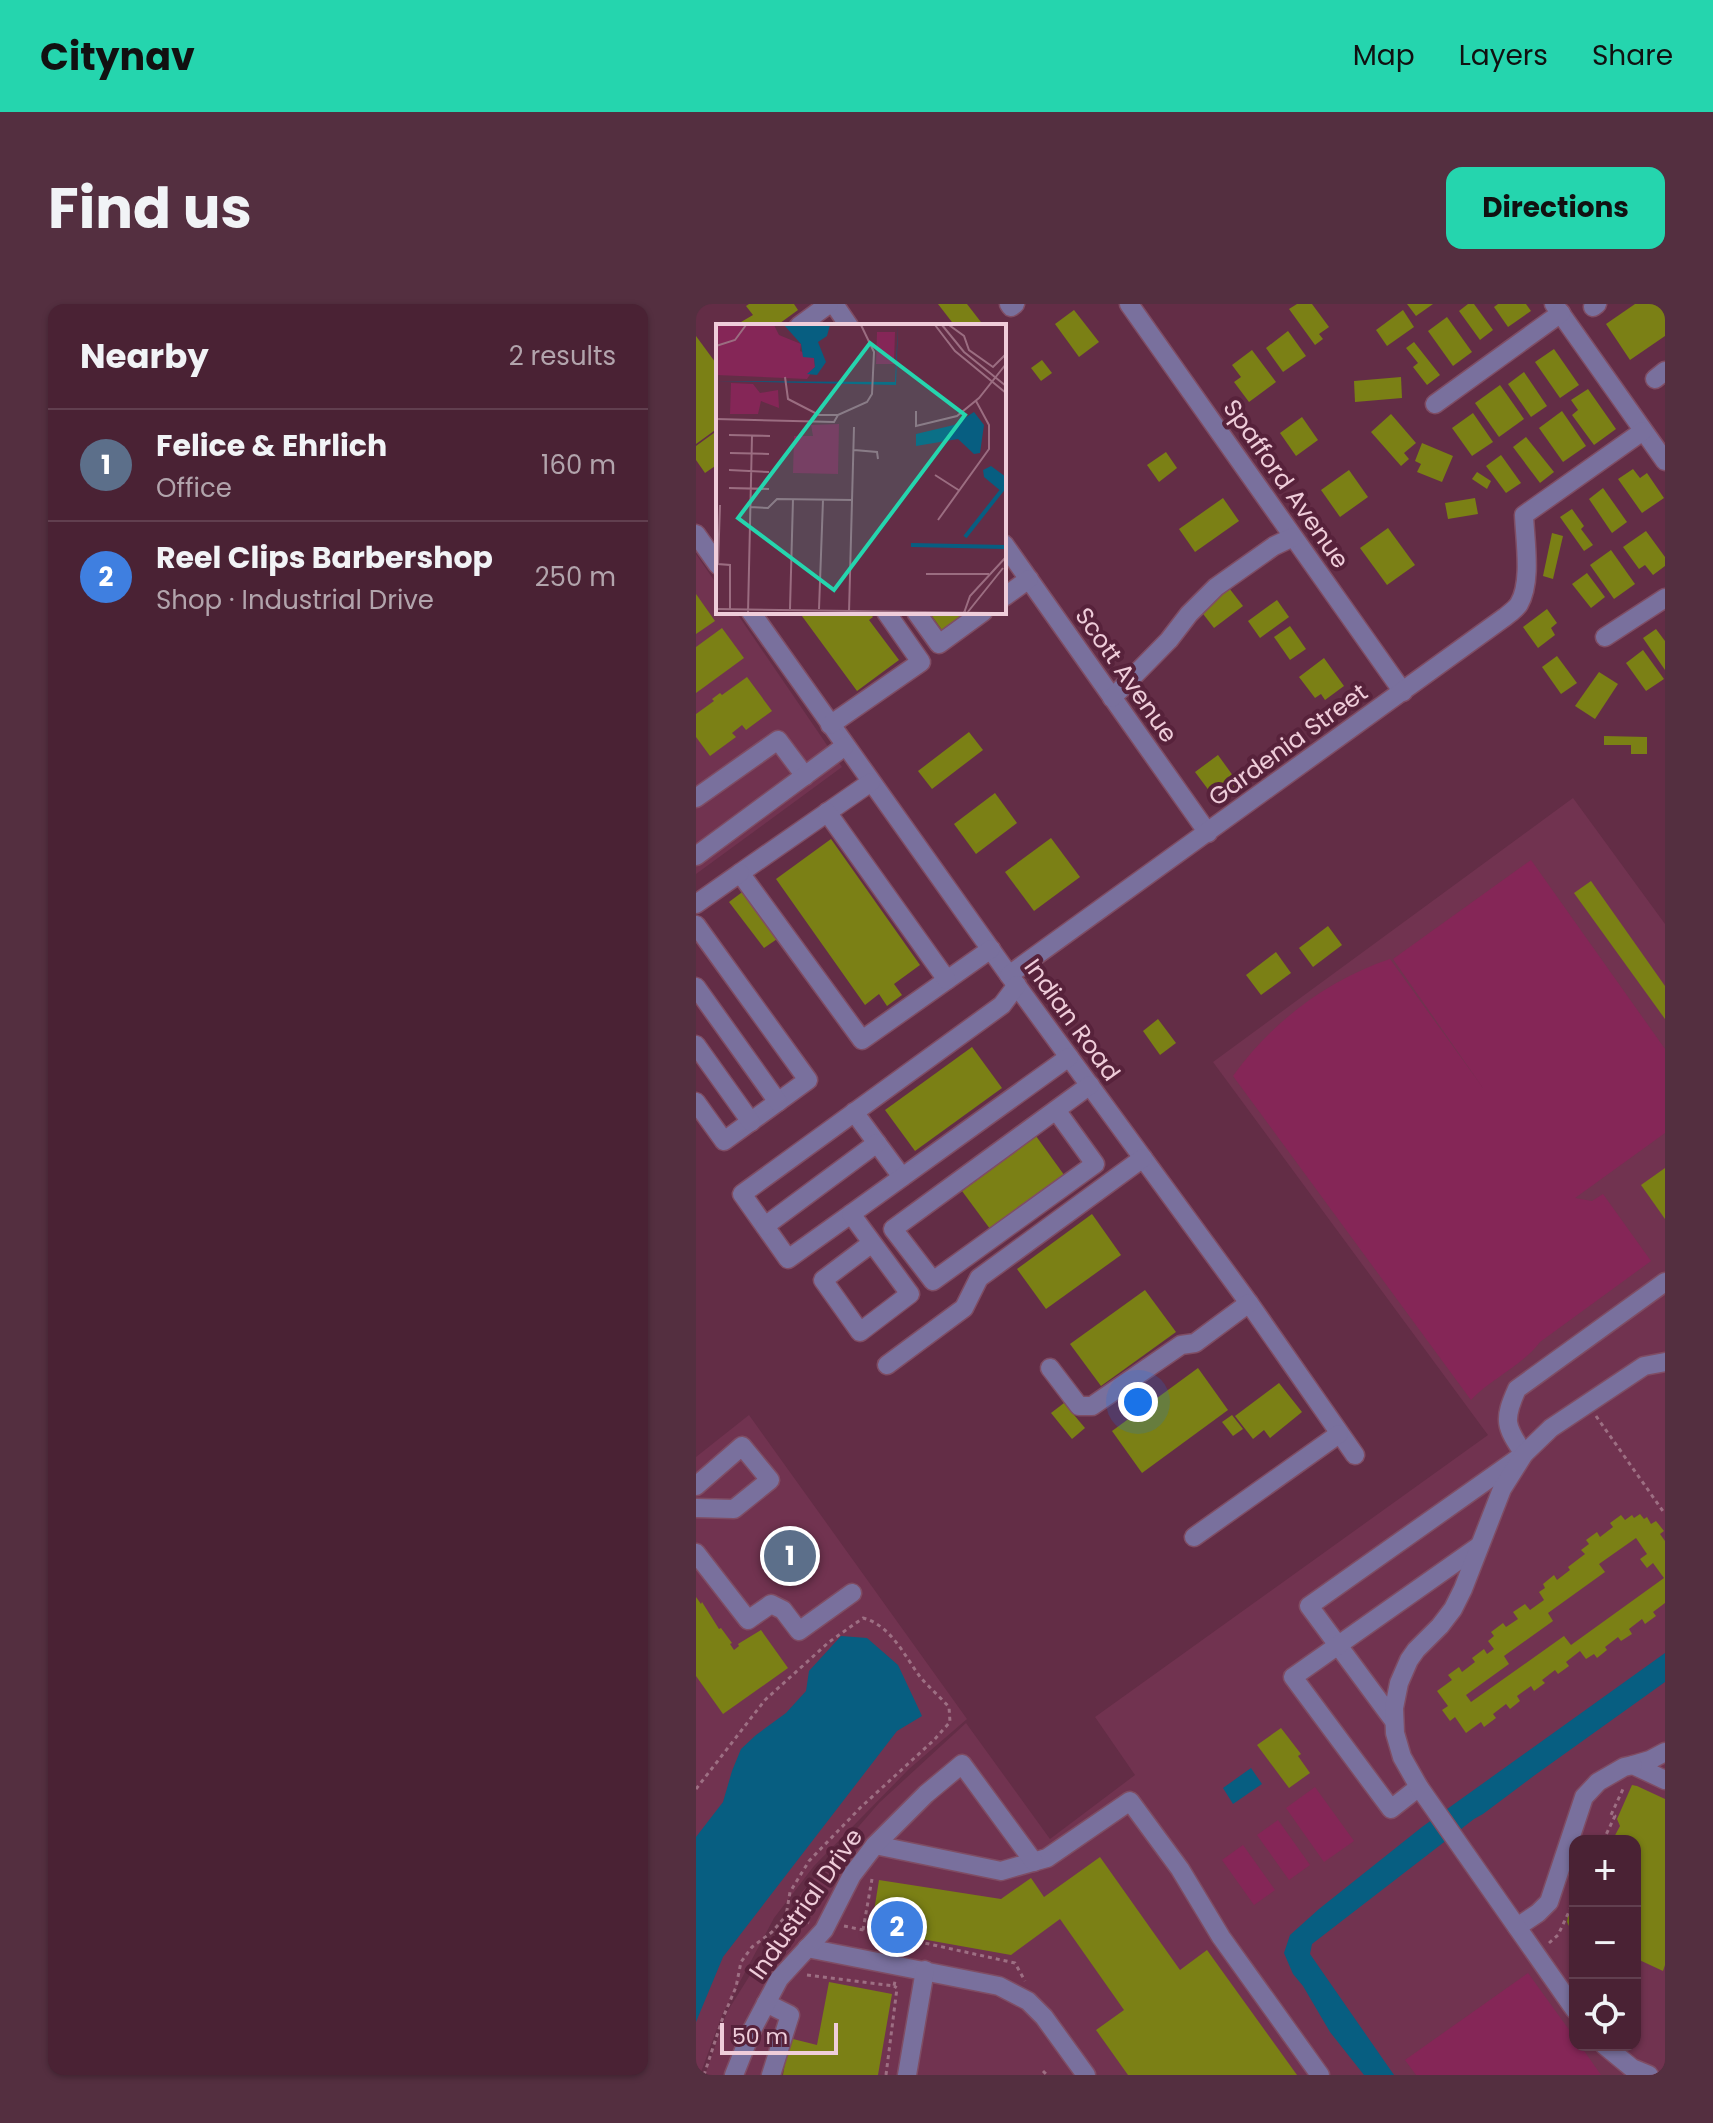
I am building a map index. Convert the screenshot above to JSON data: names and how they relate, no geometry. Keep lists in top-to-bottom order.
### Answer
{
  "streets": {
    "street": [
      "Spafford Avenue",
      "Scott Avenue",
      "Gardenia Street",
      "Indian Road",
      "Industrial Drive"
    ]
  },
  "crossings": [
    ["Spafford Avenue", "Gardenia Street"],
    ["Scott Avenue", "Gardenia Street"],
    ["Gardenia Street", "Indian Road"]
  ],
  "scale_bar": "50 m",
  "page": {
    "header": "Citynav",
    "nav": ["Map", "Layers", "Share"],
    "title": "Find us",
    "buttons": "Directions",
    "heading": ["Nearby", "2 results"],
    "list": [
      {
        "mark": "1",
        "name": "Felice & Ehrlich",
        "note": "Office",
        "value": "160 m"
      },
      {
        "mark": "2",
        "name": "Reel Clips Barbershop",
        "note": "Shop · Industrial Drive",
        "value": "250 m"
      }
    ],
    "pins": ["1", "2"],
    "map_buttons": ["+", "−"],
    "scale": "50 m"
  }
}
